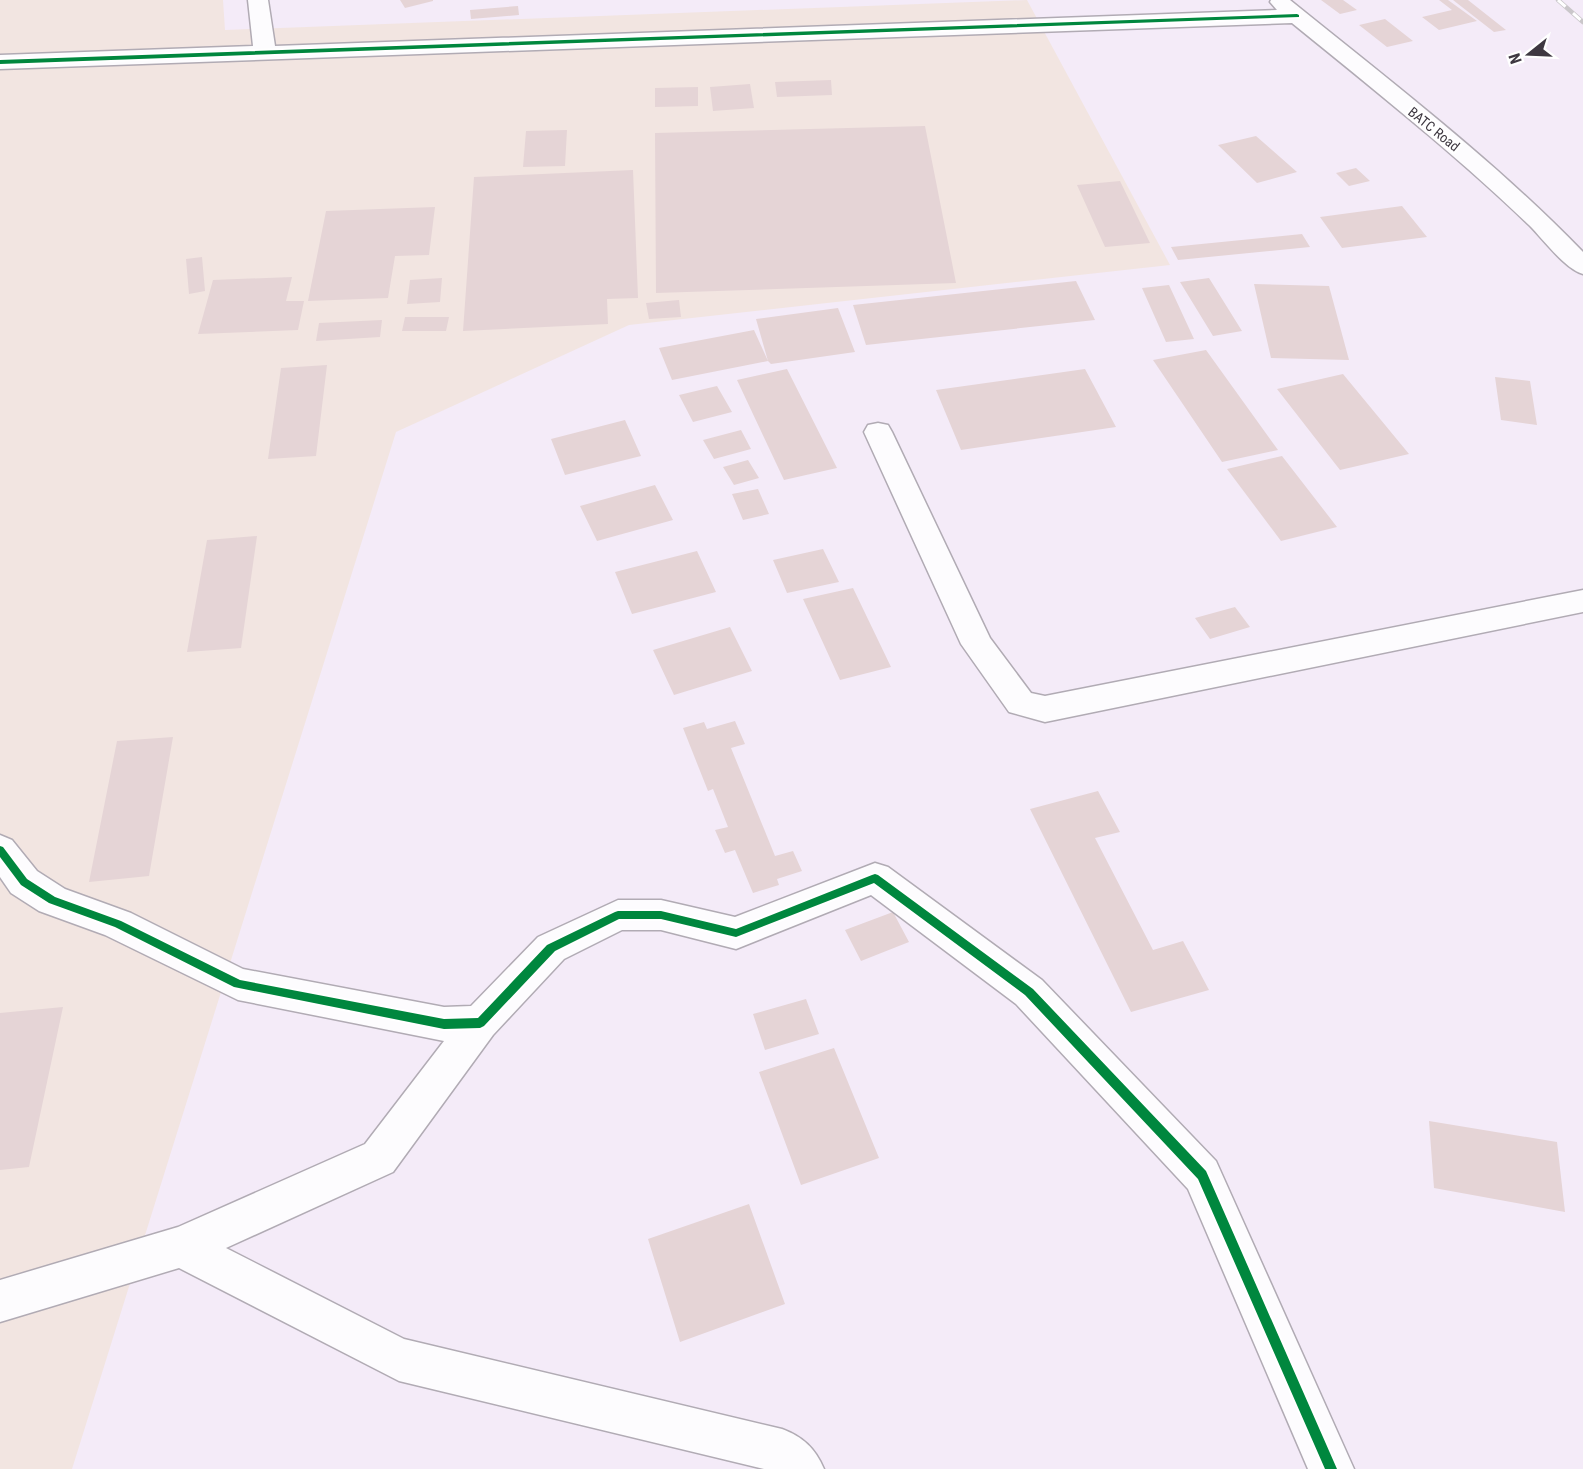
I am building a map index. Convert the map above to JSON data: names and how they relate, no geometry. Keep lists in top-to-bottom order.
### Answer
{
  "streets": {
    "street": ["BATC Road"]
  },
  "north": "left"
}
